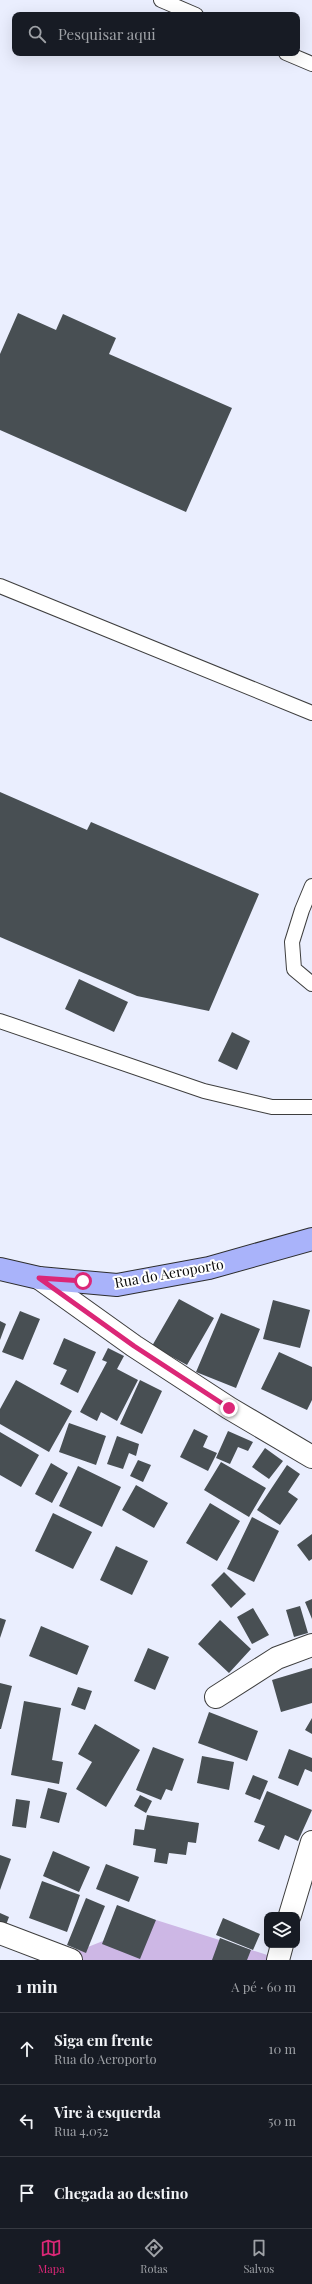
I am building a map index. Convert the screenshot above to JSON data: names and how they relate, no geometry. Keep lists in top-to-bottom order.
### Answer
{
  "streets": {
    "main road": ["Rua do Aeroporto"]
  },
  "page": {
    "search": "Pesquisar aqui",
    "heading": ["1 min", "A pé · 60 m"],
    "list": [
      ["Siga em frente", "Rua do Aeroporto", "10 m"],
      ["Vire à esquerda", "Rua 4.052", "50 m"],
      "Chegada ao destino"
    ],
    "nav": ["Mapa", "Rotas", "Salvos"]
  }
}
